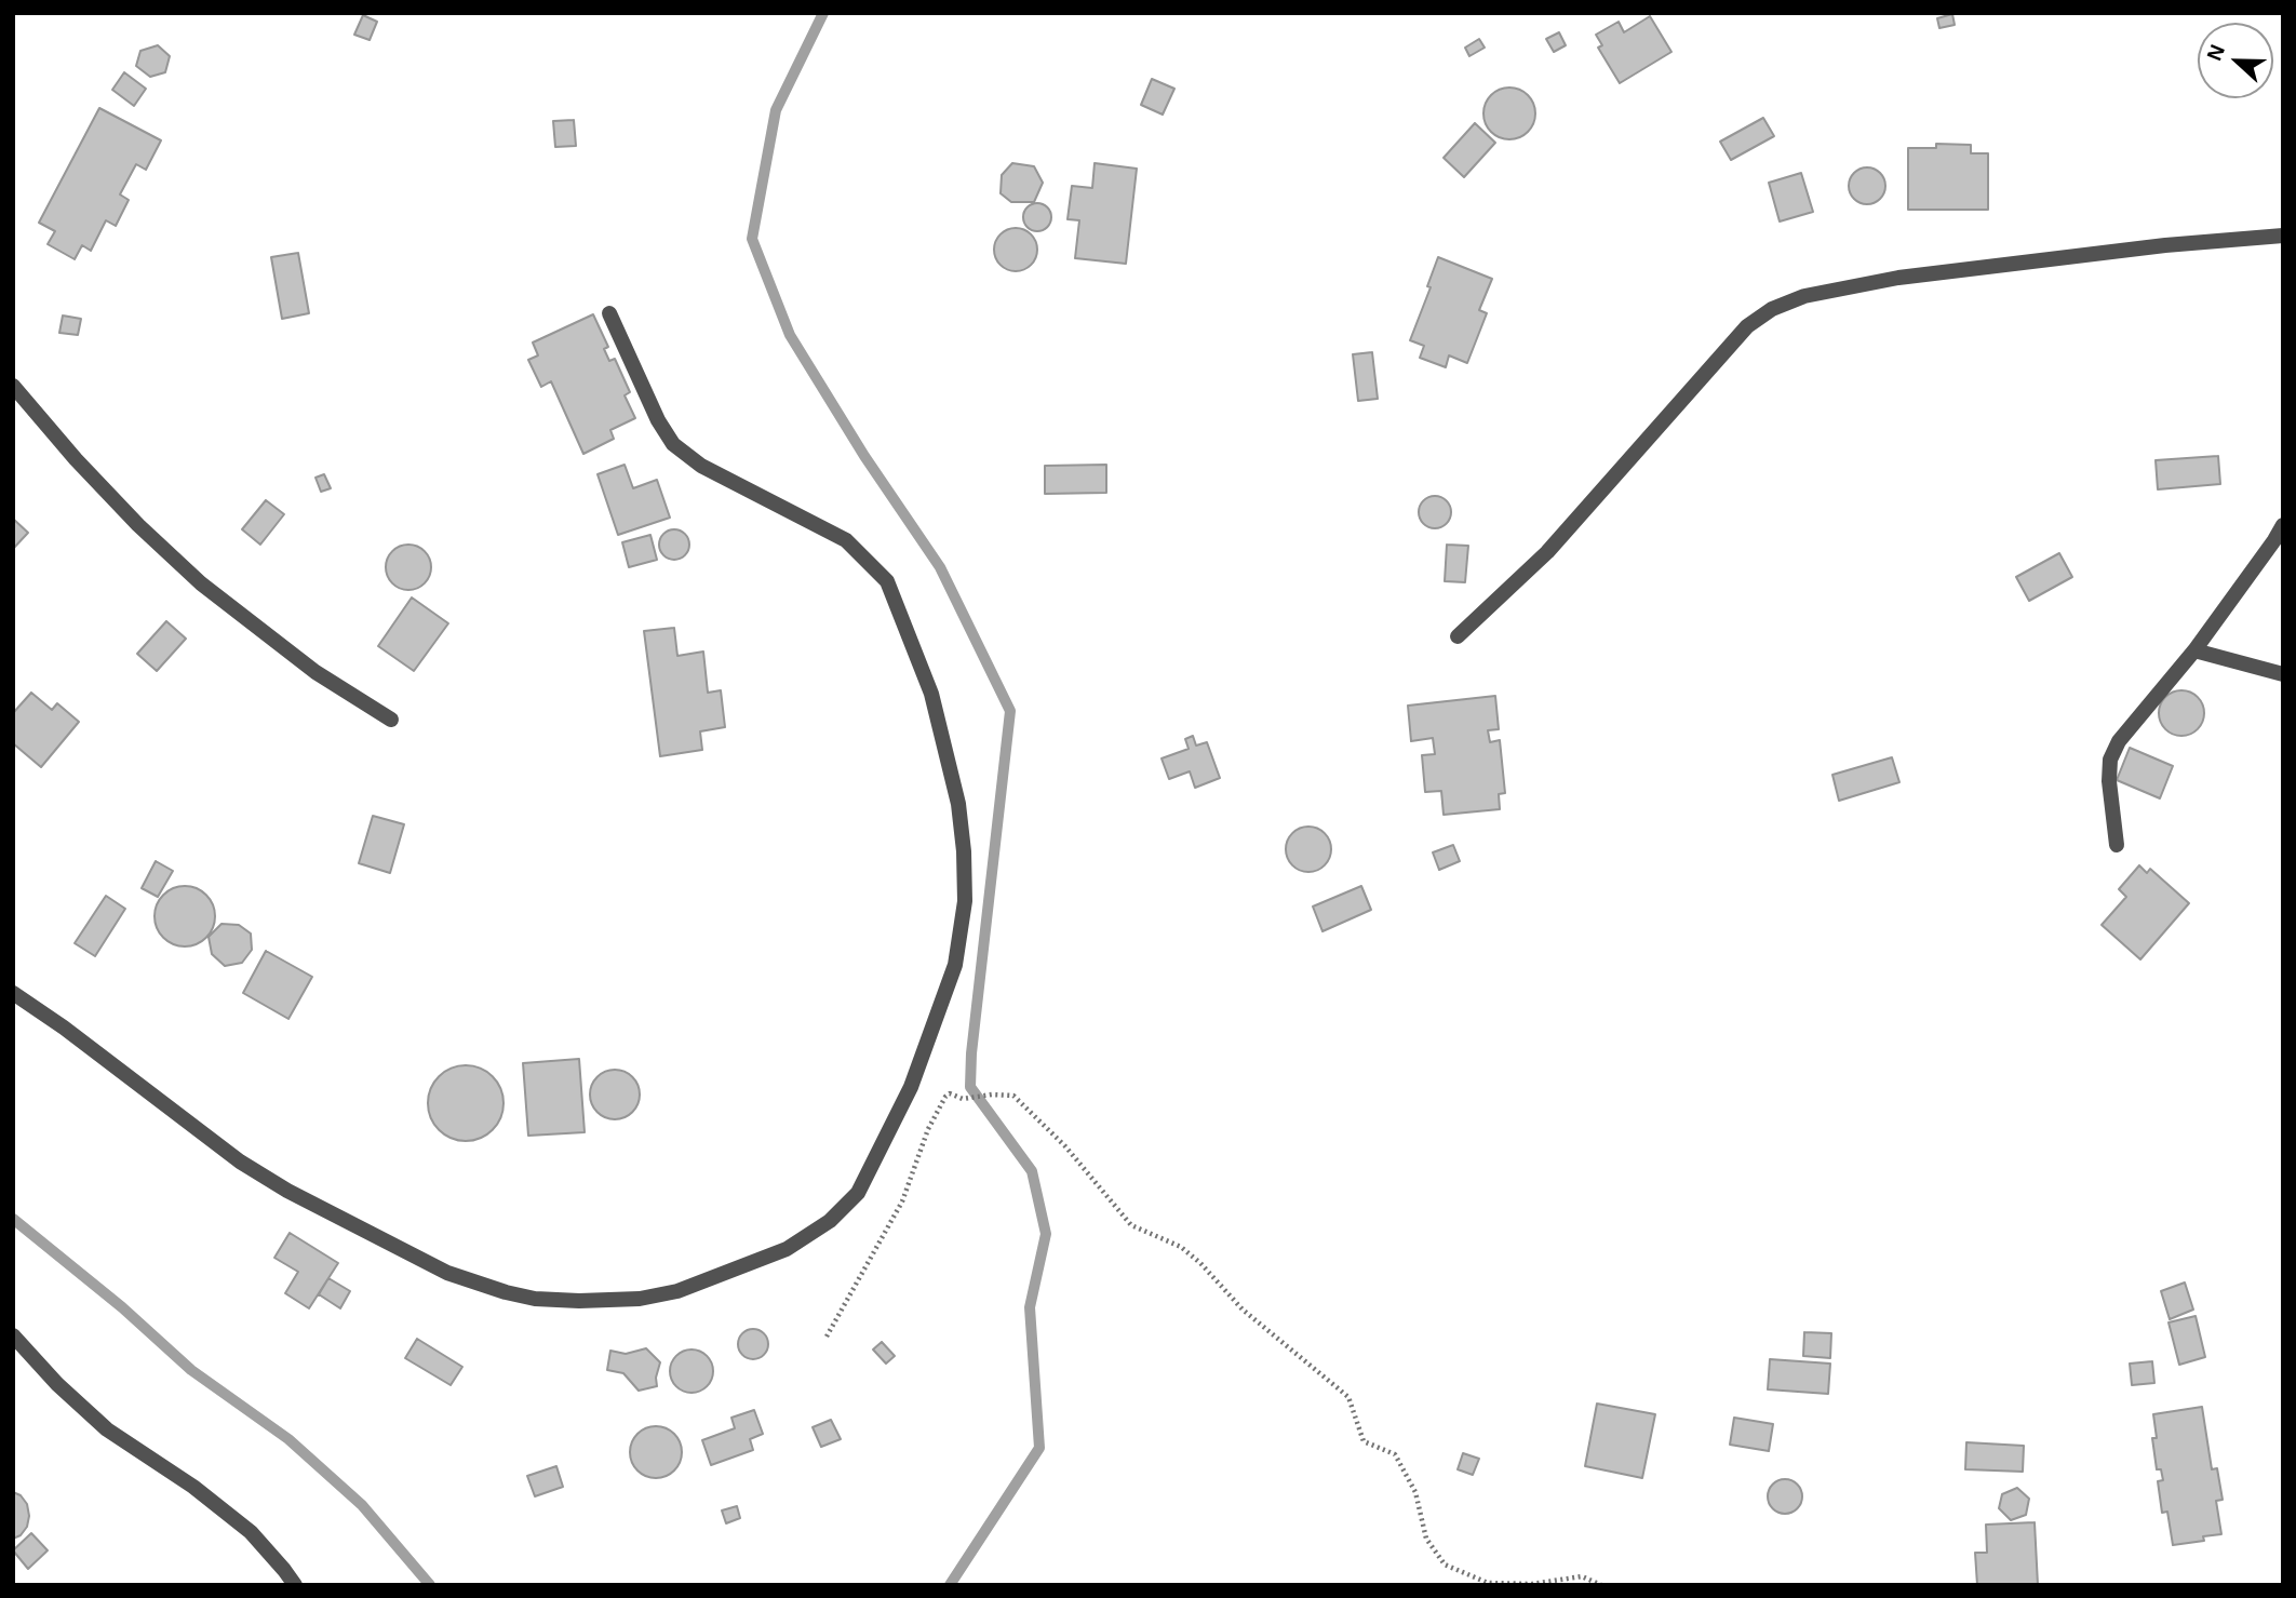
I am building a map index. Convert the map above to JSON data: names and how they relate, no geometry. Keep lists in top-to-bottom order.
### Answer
{
  "north": "left"
}
